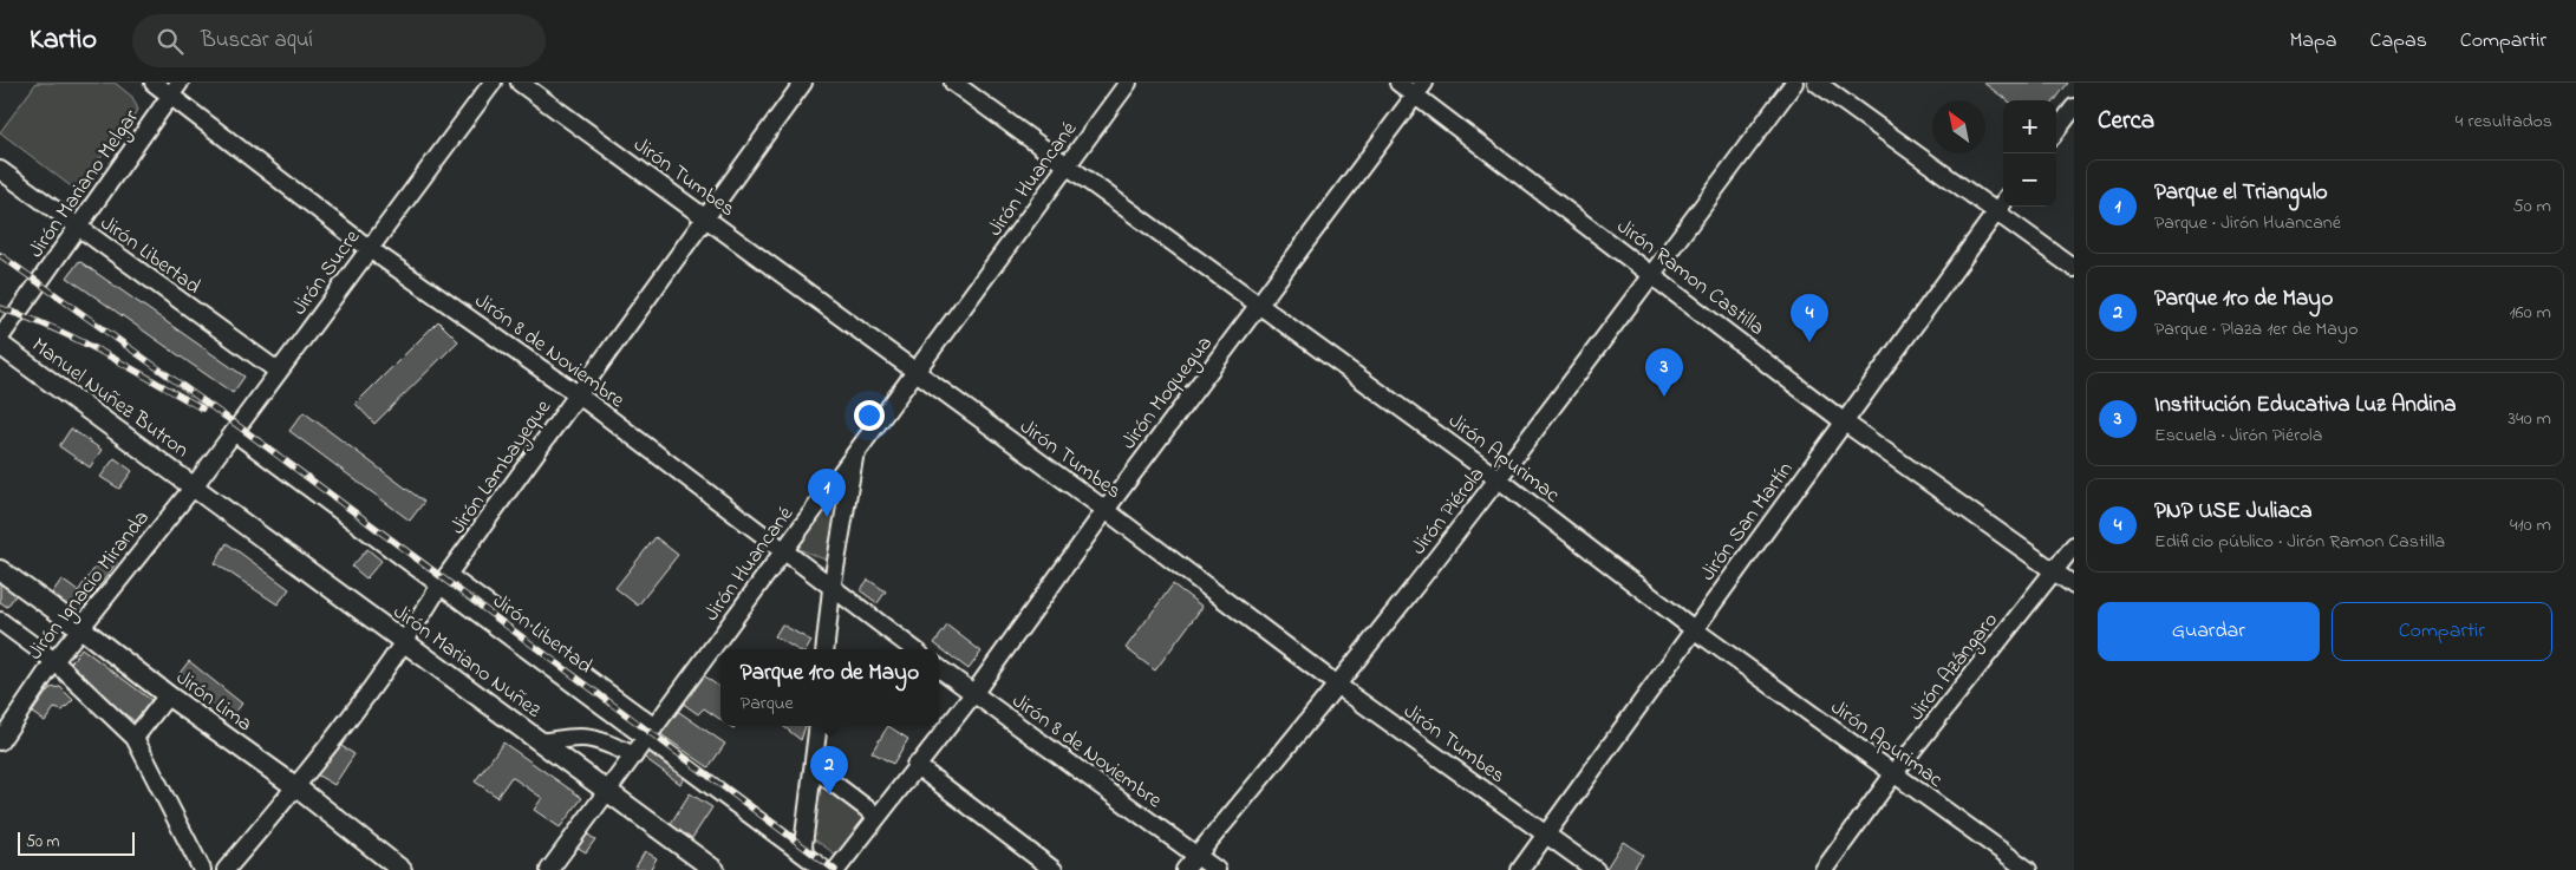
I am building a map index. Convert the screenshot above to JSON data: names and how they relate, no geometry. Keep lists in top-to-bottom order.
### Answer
{
  "streets": {
    "main road": ["Manuel Nuñez Butron", "Jirón Mariano Nuñez", "Jirón Lima"],
    "street": [
      "Jirón Tumbes",
      "Jirón Huancané",
      "Jirón Mariano Melgar",
      "Jirón Libertad",
      "Jirón Sucre",
      "Jirón Ramon Castilla",
      "Jirón 8 de Noviembre",
      "Jirón Moquegua",
      "Jirón Apurimac",
      "Jirón Lambayeque",
      "Jirón Piérola",
      "Jirón San Martín",
      "Jirón Ignacio Miranda",
      "Jirón Azángaro"
    ]
  },
  "crossings": [
    ["Jirón Tumbes", "Jirón Huancané"],
    ["Jirón Tumbes", "Jirón Moquegua"],
    ["Jirón Tumbes", "Jirón Lambayeque"],
    ["Jirón Tumbes", "Jirón Piérola"],
    ["Jirón Tumbes", "Jirón San Martín"],
    ["Jirón Huancané", "Jirón 8 de Noviembre"],
    ["Jirón Huancané", "Jirón Apurimac"],
    ["Jirón Huancané", "Jirón Mariano Nuñez"],
    ["Jirón Mariano Melgar", "Jirón Libertad"],
    ["Jirón Mariano Melgar", "Jirón 8 de Noviembre"],
    ["Jirón Libertad", "Jirón Sucre"],
    ["Jirón Sucre", "Jirón 8 de Noviembre"],
    ["Jirón Sucre", "Manuel Nuñez Butron"],
    ["Jirón Sucre", "Jirón Ignacio Miranda"],
    ["Jirón Sucre", "Jirón Mariano Nuñez"],
    ["Jirón Ramon Castilla", "Jirón Moquegua"],
    ["Jirón Ramon Castilla", "Jirón Piérola"],
    ["Jirón Ramon Castilla", "Jirón San Martín"],
    ["Jirón Ramon Castilla", "Jirón Azángaro"],
    ["Jirón 8 de Noviembre", "Jirón Moquegua"],
    ["Jirón 8 de Noviembre", "Jirón Lambayeque"],
    ["Jirón 8 de Noviembre", "Jirón Piérola"],
    ["Jirón Moquegua", "Jirón Apurimac"],
    ["Manuel Nuñez Butron", "Jirón Ignacio Miranda"],
    ["Manuel Nuñez Butron", "Jirón Mariano Nuñez"],
    ["Jirón Apurimac", "Jirón Piérola"],
    ["Jirón Apurimac", "Jirón San Martín"],
    ["Jirón Apurimac", "Jirón Azángaro"],
    ["Jirón Lambayeque", "Jirón Mariano Nuñez"],
    ["Jirón Lambayeque", "Jirón Lima"],
    ["Jirón Ignacio Miranda", "Jirón Mariano Nuñez"],
    ["Jirón Ignacio Miranda", "Jirón Lima"]
  ],
  "scale_bar": "50 m",
  "north": "top left",
  "page": {
    "header": "Kartio",
    "search": "Buscar aquí",
    "nav": ["Mapa", "Capas", "Compartir"],
    "heading": ["Cerca", "4 resultados"],
    "map_buttons": ["+", "−"],
    "list": [
      {
        "mark": "1",
        "name": "Parque el Triangulo",
        "note": "Parque · Jirón Huancané",
        "value": "50 m"
      },
      {
        "mark": "2",
        "name": "Parque 1ro de Mayo",
        "note": "Parque · Plaza 1er de Mayo",
        "value": "160 m"
      },
      {
        "mark": "3",
        "name": "Institución Educativa Luz Andina",
        "note": "Escuela · Jirón Piérola",
        "value": "340 m"
      },
      {
        "mark": "4",
        "name": "PNP USE Juliaca",
        "note": "Edificio público · Jirón Ramon Castilla",
        "value": "410 m"
      }
    ],
    "pins": [
      "4",
      "3",
      "1",
      "2"
    ],
    "buttons": ["Guardar", "Compartir"],
    "popup": ["Parque 1ro de Mayo", "Parque"],
    "scale": "50 m"
  }
}
